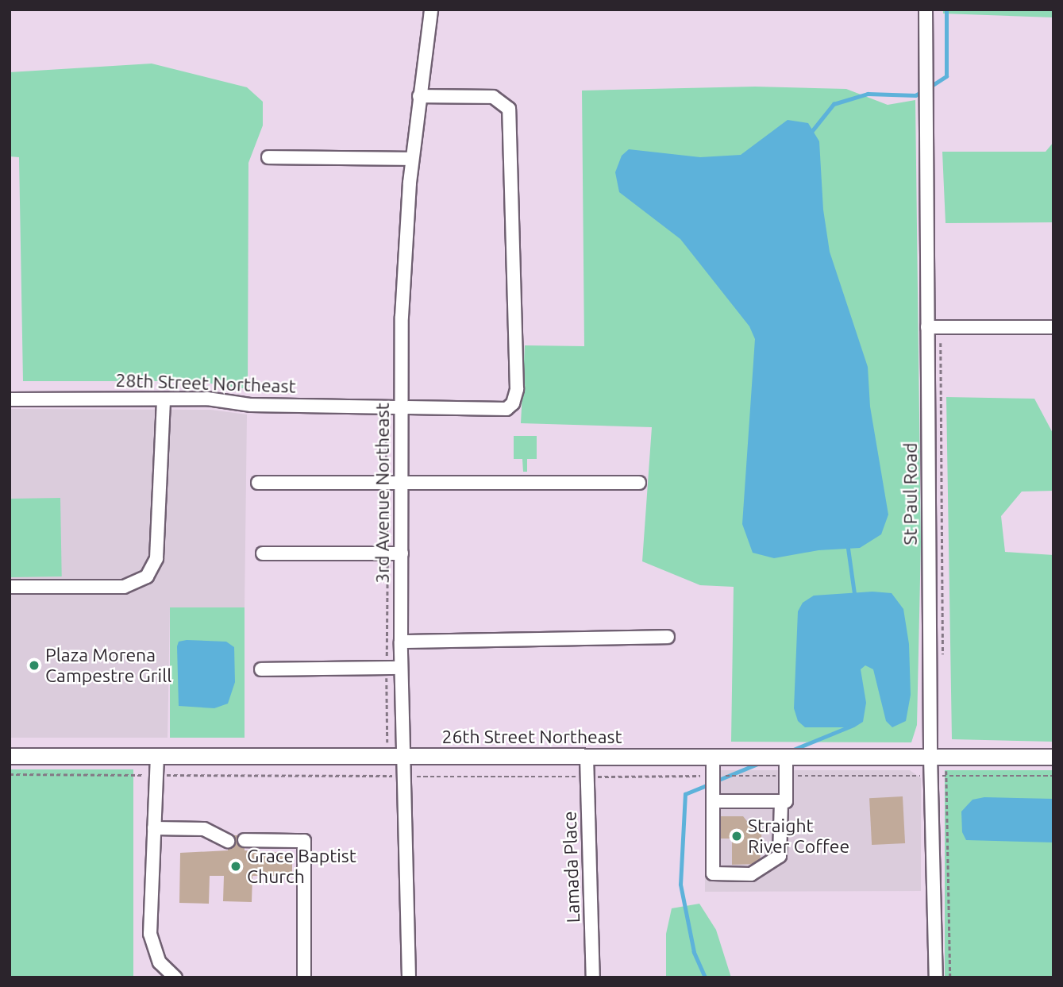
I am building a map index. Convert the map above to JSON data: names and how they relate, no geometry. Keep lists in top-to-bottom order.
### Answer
{
  "streets": {
    "main road": ["26th Street Northeast"],
    "street": [
      "28th Street Northeast",
      "3rd Avenue Northeast",
      "St Paul Road",
      "Lamada Place"
    ]
  },
  "crossings": [
    ["28th Street Northeast", "3rd Avenue Northeast"],
    ["3rd Avenue Northeast", "26th Street Northeast"],
    ["St Paul Road", "26th Street Northeast"],
    ["26th Street Northeast", "Lamada Place"]
  ],
  "places": ["Plaza Morena Campestre Grill", "Straight River Coffee", "Grace Baptist Church"]
}
